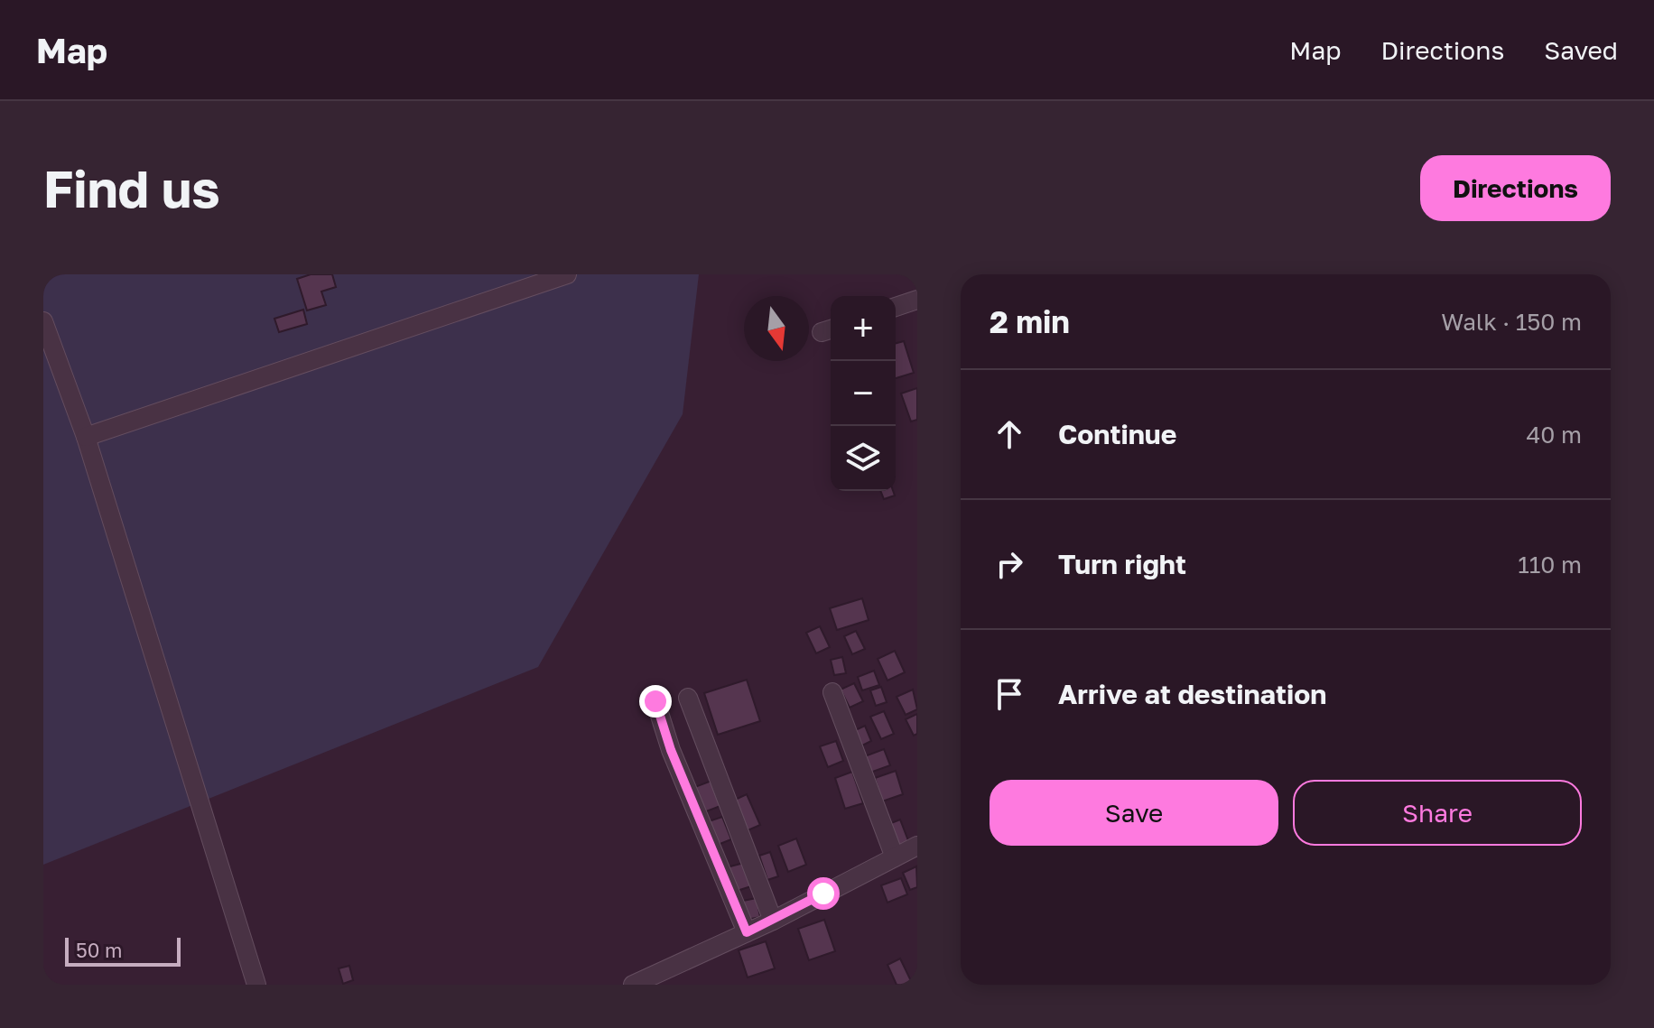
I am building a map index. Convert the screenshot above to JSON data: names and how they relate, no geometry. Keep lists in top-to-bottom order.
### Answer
{
  "scale_bar": "50 m",
  "north": "bottom",
  "page": {
    "header": "Map",
    "nav": ["Map", "Directions", "Saved"],
    "buttons": [
      "Directions",
      ["Save", "Share"]
    ],
    "title": "Find us",
    "heading": ["2 min", "Walk · 150 m"],
    "map_buttons": ["+", "−"],
    "list": [
      ["Continue", "40 m"],
      ["Turn right", "110 m"],
      "Arrive at destination"
    ],
    "scale": "50 m"
  }
}
